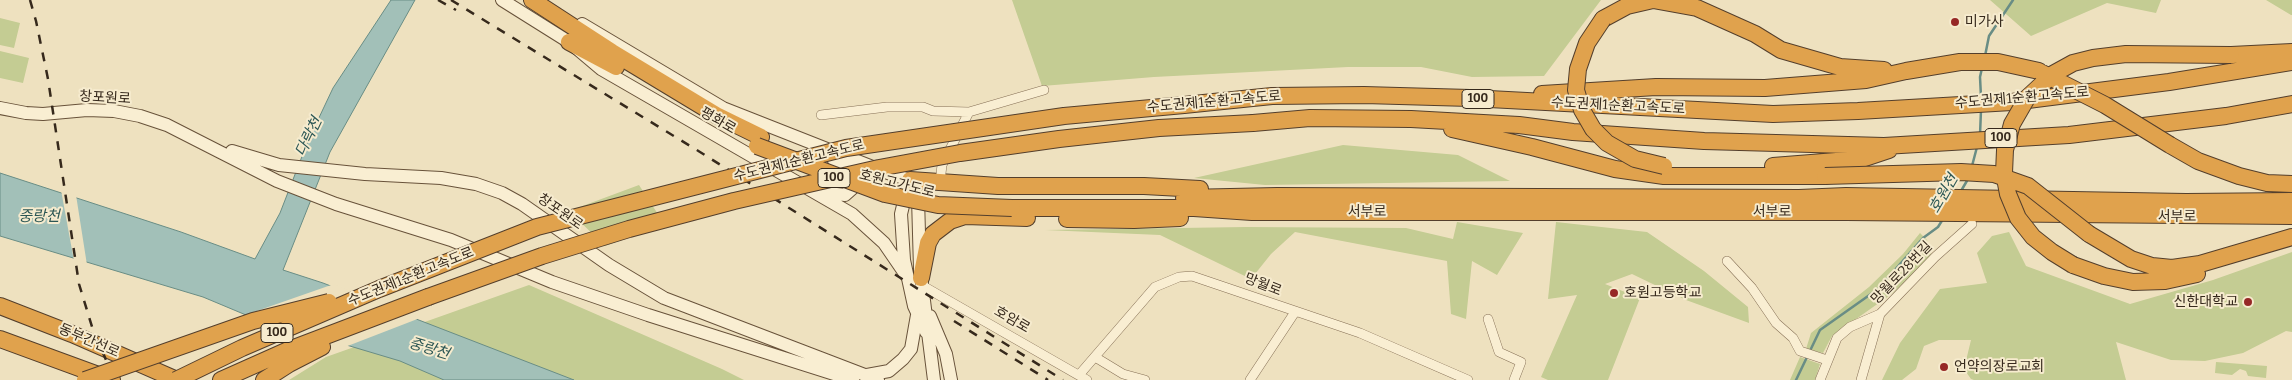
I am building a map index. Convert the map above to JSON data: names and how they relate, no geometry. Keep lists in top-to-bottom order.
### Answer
{
  "streets": {
    "highway": [
      "수도권제1순환고속도로",
      "100",
      "호원고가도로",
      "서부로",
      "동부간선로"
    ],
    "street": [
      "창포원로",
      "평화로",
      "망월로28번길",
      "망월로",
      "호암로"
    ]
  },
  "crossings": [
    ["수도권제1순환고속도로", "동부간선로"],
    ["평화로", "호원고가도로"],
    ["평화로", "호암로"],
    ["호원고가도로", "서부로"],
    ["망월로", "호암로"]
  ],
  "water": ["다락천", "호원천", "중랑천"],
  "places": [
    "미가사",
    "호원고등학교",
    "신한대학교",
    "언약의장로교회"
  ]
}
